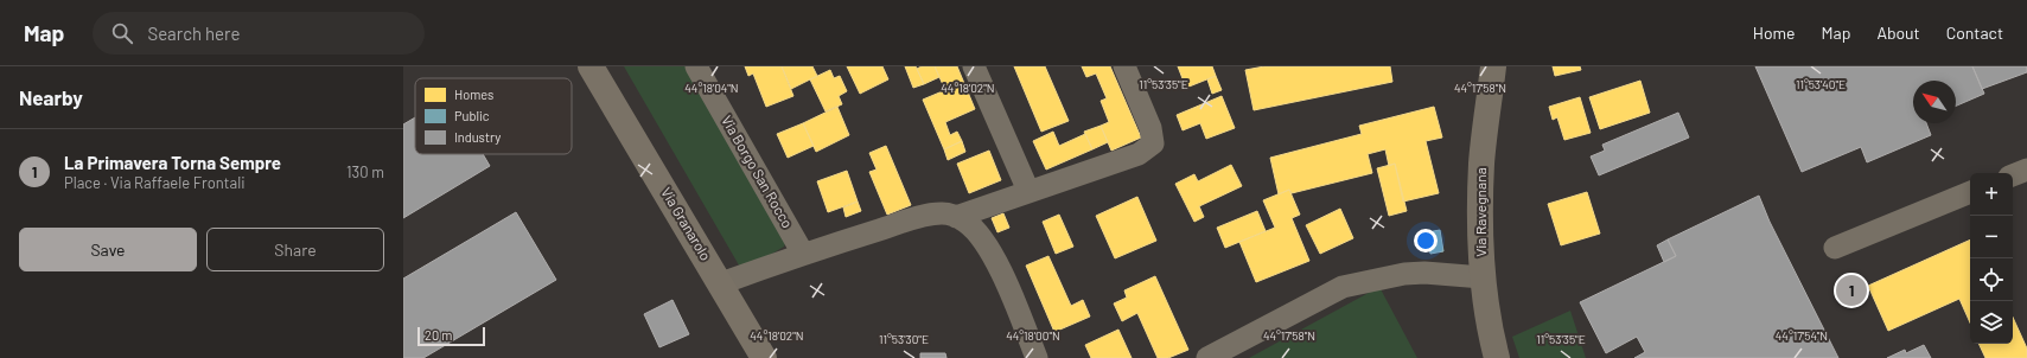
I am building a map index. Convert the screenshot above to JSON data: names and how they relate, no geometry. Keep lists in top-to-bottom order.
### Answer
{
  "streets": {
    "main road": ["Via Ravegnana", "Via Granarolo"],
    "street": ["Via Borgo San Rocco"]
  },
  "legend": ["Homes", "Public", "Industry"],
  "scale_bar": "20 m",
  "north": "top left",
  "page": {
    "header": "Map",
    "search": "Search here",
    "nav": [
      "Home",
      "Map",
      "About",
      "Contact"
    ],
    "heading": "Nearby",
    "list": [
      {
        "mark": "1",
        "name": "La Primavera Torna Sempre",
        "note": "Place · Via Raffaele Frontali",
        "value": "130 m"
      }
    ],
    "map_buttons": ["+", "−"],
    "buttons": ["Save", "Share"],
    "pins": "1",
    "scale": "20 m"
  },
  "coordinates": [
    "11°53'40\"E",
    "11°53'35\"E",
    "44°18'04\"N",
    "44°18'02\"N",
    "44°17'58\"N",
    "44°18'00\"N",
    "44°17'54\"N",
    "11°53'30\"E"
  ]
}
